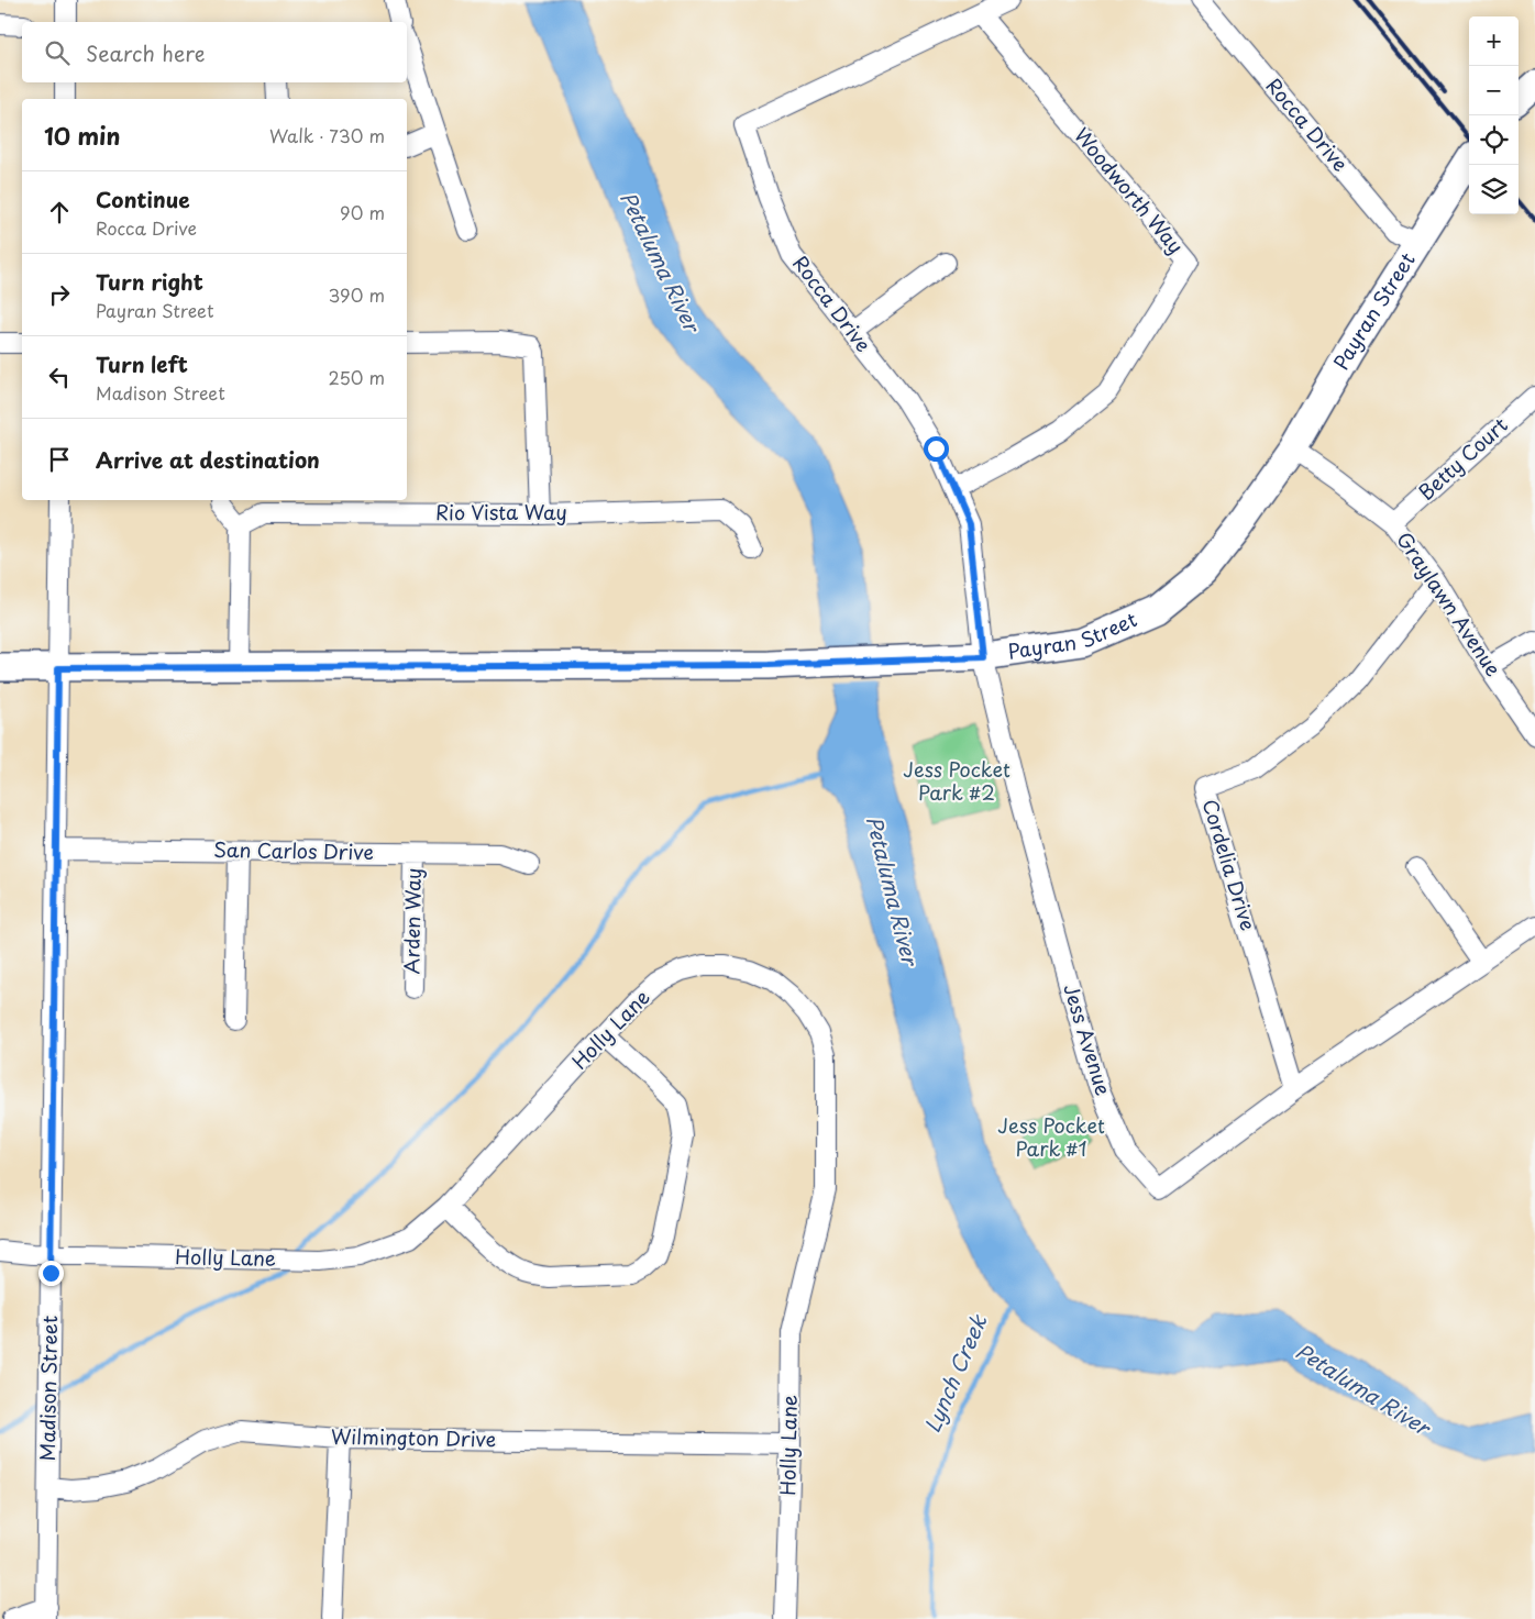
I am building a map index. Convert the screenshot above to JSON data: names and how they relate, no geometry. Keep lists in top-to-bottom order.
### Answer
{
  "streets": {
    "main road": ["Payran Street"],
    "street": [
      "Rocca Drive",
      "Woodworth Way",
      "Betty Court",
      "Rio Vista Way",
      "Graylawn Avenue",
      "San Carlos Drive",
      "Cordelia Drive",
      "Arden Way",
      "Holly Lane",
      "Jess Avenue",
      "Madison Street",
      "Wilmington Drive"
    ]
  },
  "crossings": [
    ["Rocca Drive", "Woodworth Way"],
    ["Rocca Drive", "Payran Street"],
    ["Rocca Drive", "Jess Avenue"],
    ["Payran Street", "Graylawn Avenue"],
    ["Payran Street", "Jess Avenue"],
    ["Payran Street", "Madison Street"],
    ["Betty Court", "Graylawn Avenue"],
    ["Graylawn Avenue", "Cordelia Drive"],
    ["San Carlos Drive", "Arden Way"],
    ["San Carlos Drive", "Madison Street"],
    ["Cordelia Drive", "Jess Avenue"],
    ["Holly Lane", "Madison Street"],
    ["Holly Lane", "Wilmington Drive"],
    ["Madison Street", "Wilmington Drive"]
  ],
  "water": ["Petaluma River", "Lynch Creek"],
  "parks": ["Jess Pocket Park #2", "Jess Pocket Park #1"],
  "page": {
    "map_buttons": ["+", "−"],
    "search": "Search here",
    "heading": ["10 min", "Walk · 730 m"],
    "list": [
      ["Continue", "Rocca Drive", "90 m"],
      ["Turn right", "Payran Street", "390 m"],
      ["Turn left", "Madison Street", "250 m"],
      "Arrive at destination"
    ]
  }
}
